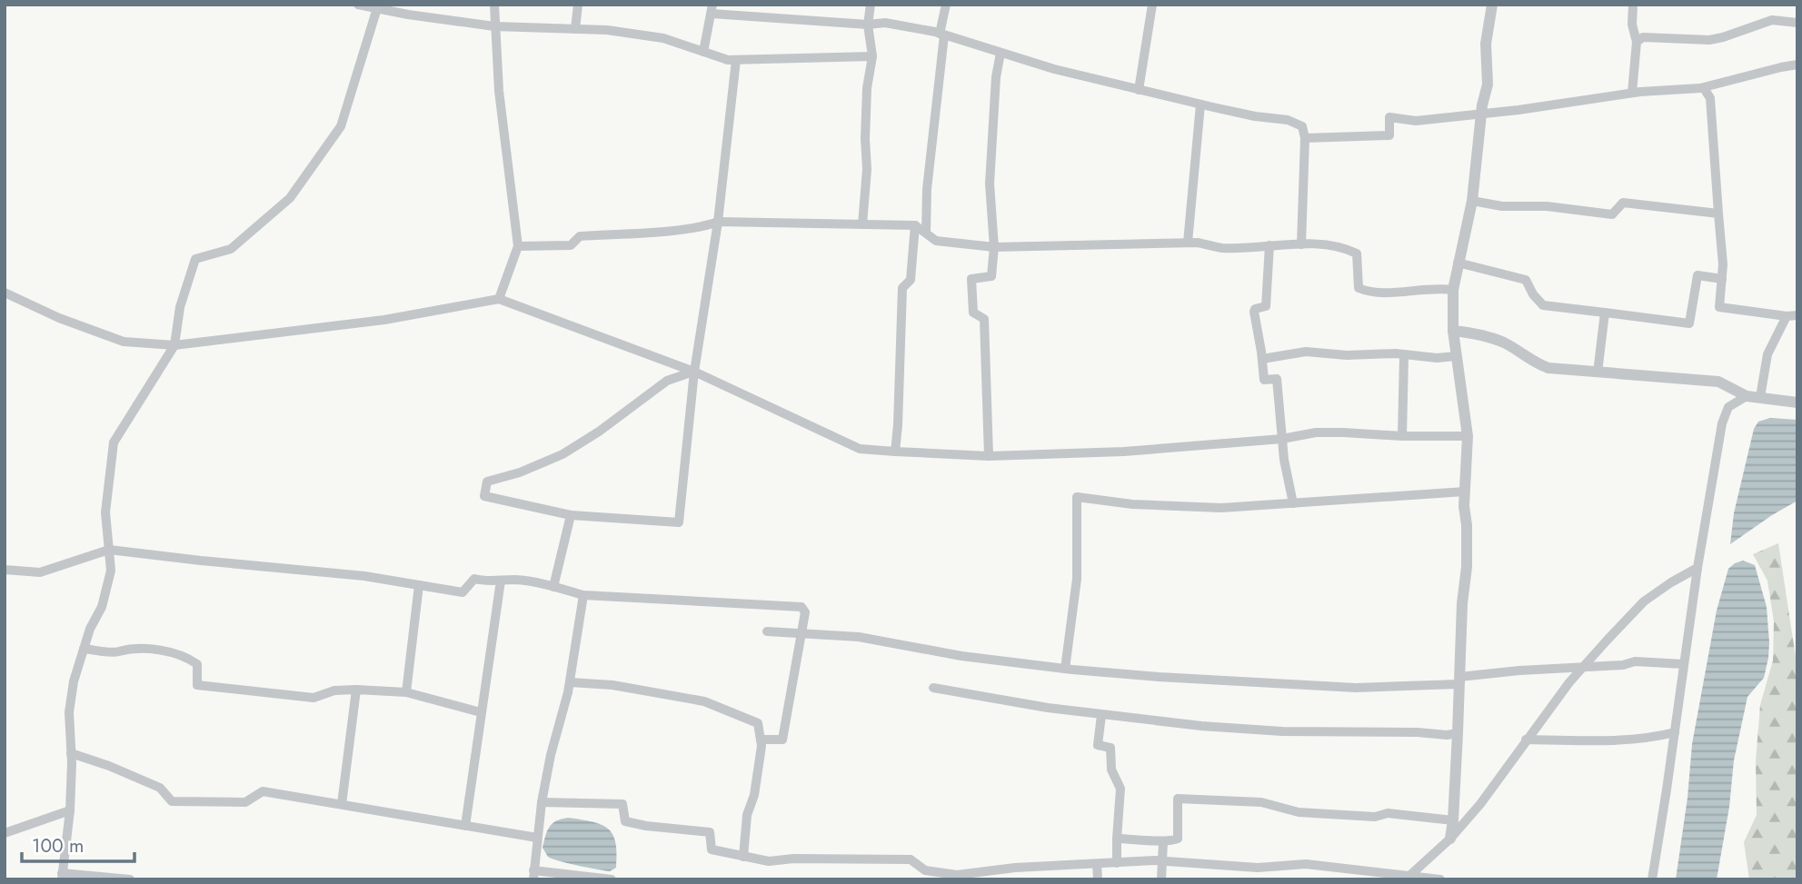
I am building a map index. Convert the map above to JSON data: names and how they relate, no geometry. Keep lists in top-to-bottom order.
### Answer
{
  "scale_bar": "100 m"
}
